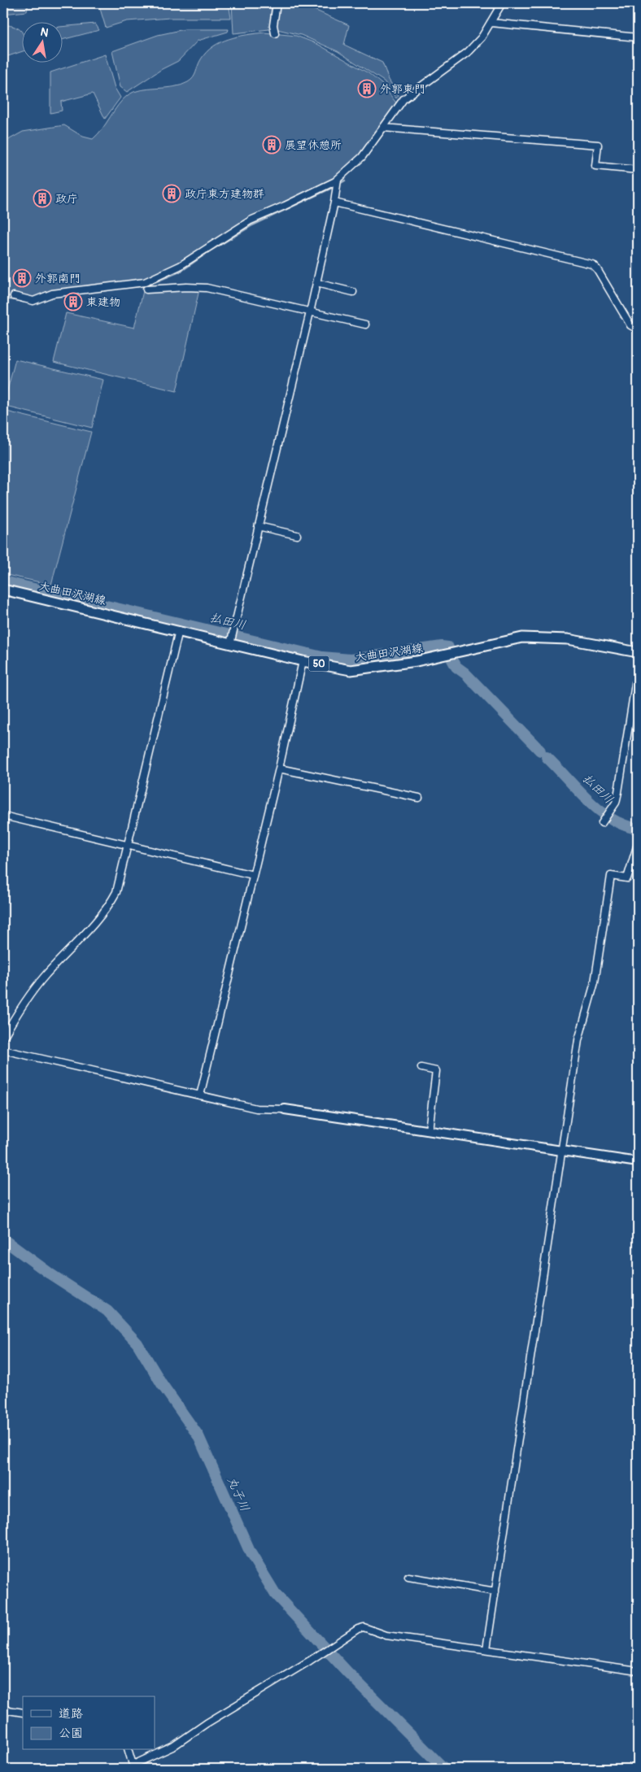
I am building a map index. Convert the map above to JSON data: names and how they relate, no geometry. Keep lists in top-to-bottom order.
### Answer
{
  "streets": {
    "main road": ["大曲田沢湖線", "50"]
  },
  "water": ["払田川", "丸子川"],
  "places": {
    "building": [
      "外郭東門",
      "展望休憩所",
      "政庁東方建物群",
      "政庁",
      "外郭南門",
      "東建物"
    ]
  },
  "legend": ["道路", "公園"],
  "north": "top"
}
